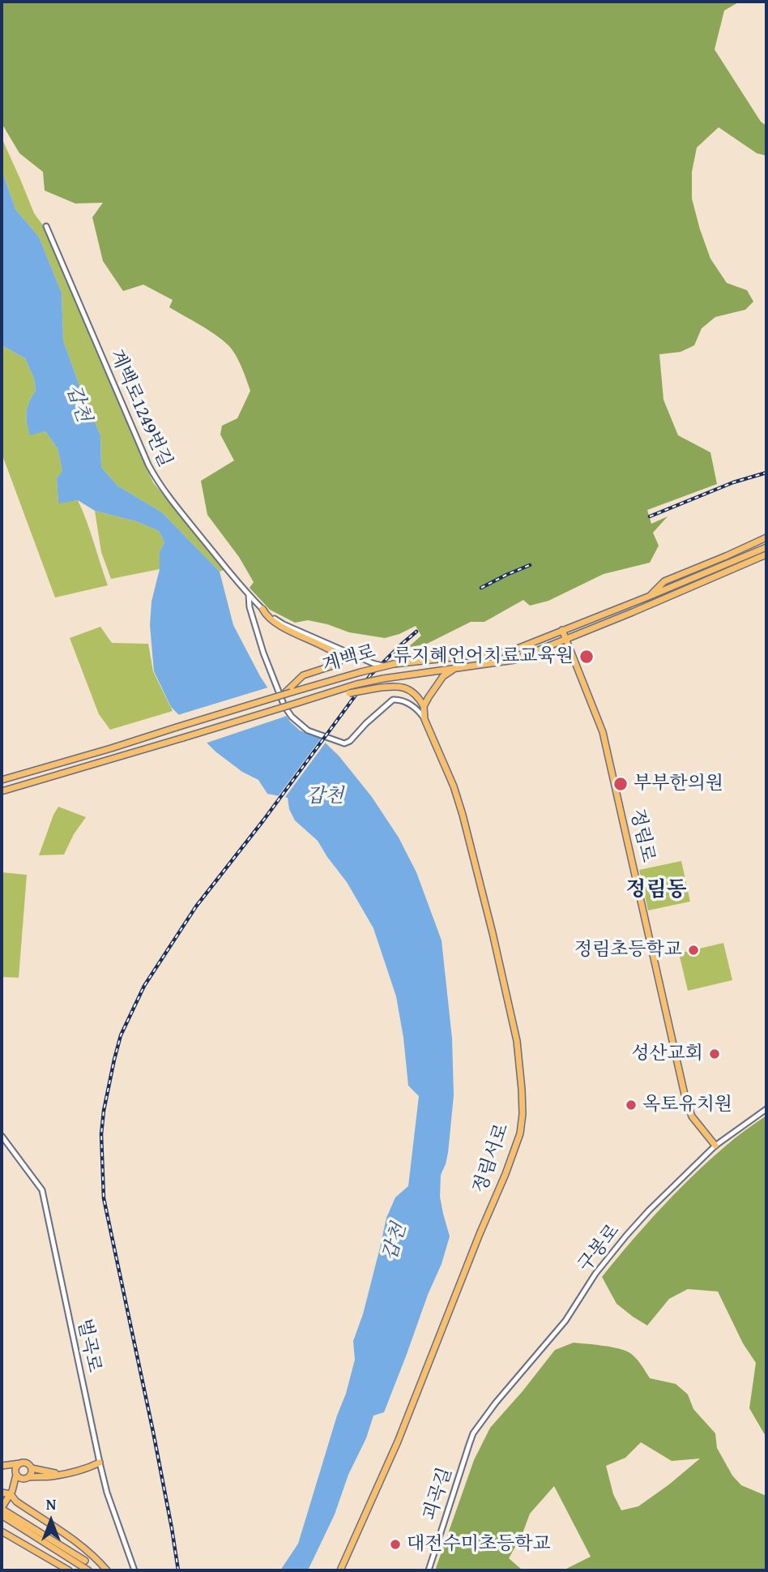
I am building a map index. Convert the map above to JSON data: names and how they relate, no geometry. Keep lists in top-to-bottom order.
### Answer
{
  "streets": {
    "main road": ["계백로", "정림로", "정림서로"],
    "street": [
      "계백로1249번길",
      "구봉로",
      "벌곡로",
      "괴곡길"
    ]
  },
  "crossings": [
    ["계백로1249번길", "계백로"],
    ["계백로", "정림로"],
    ["정림로", "구봉로"],
    ["구봉로", "괴곡길"]
  ],
  "districts": ["정림동"],
  "water": ["갑천"],
  "places": [
    "류지혜언어치료교육원",
    "부부한의원",
    "정림초등학교",
    "성산교회",
    "옥토유치원",
    "대전수미초등학교"
  ],
  "north": "top"
}
